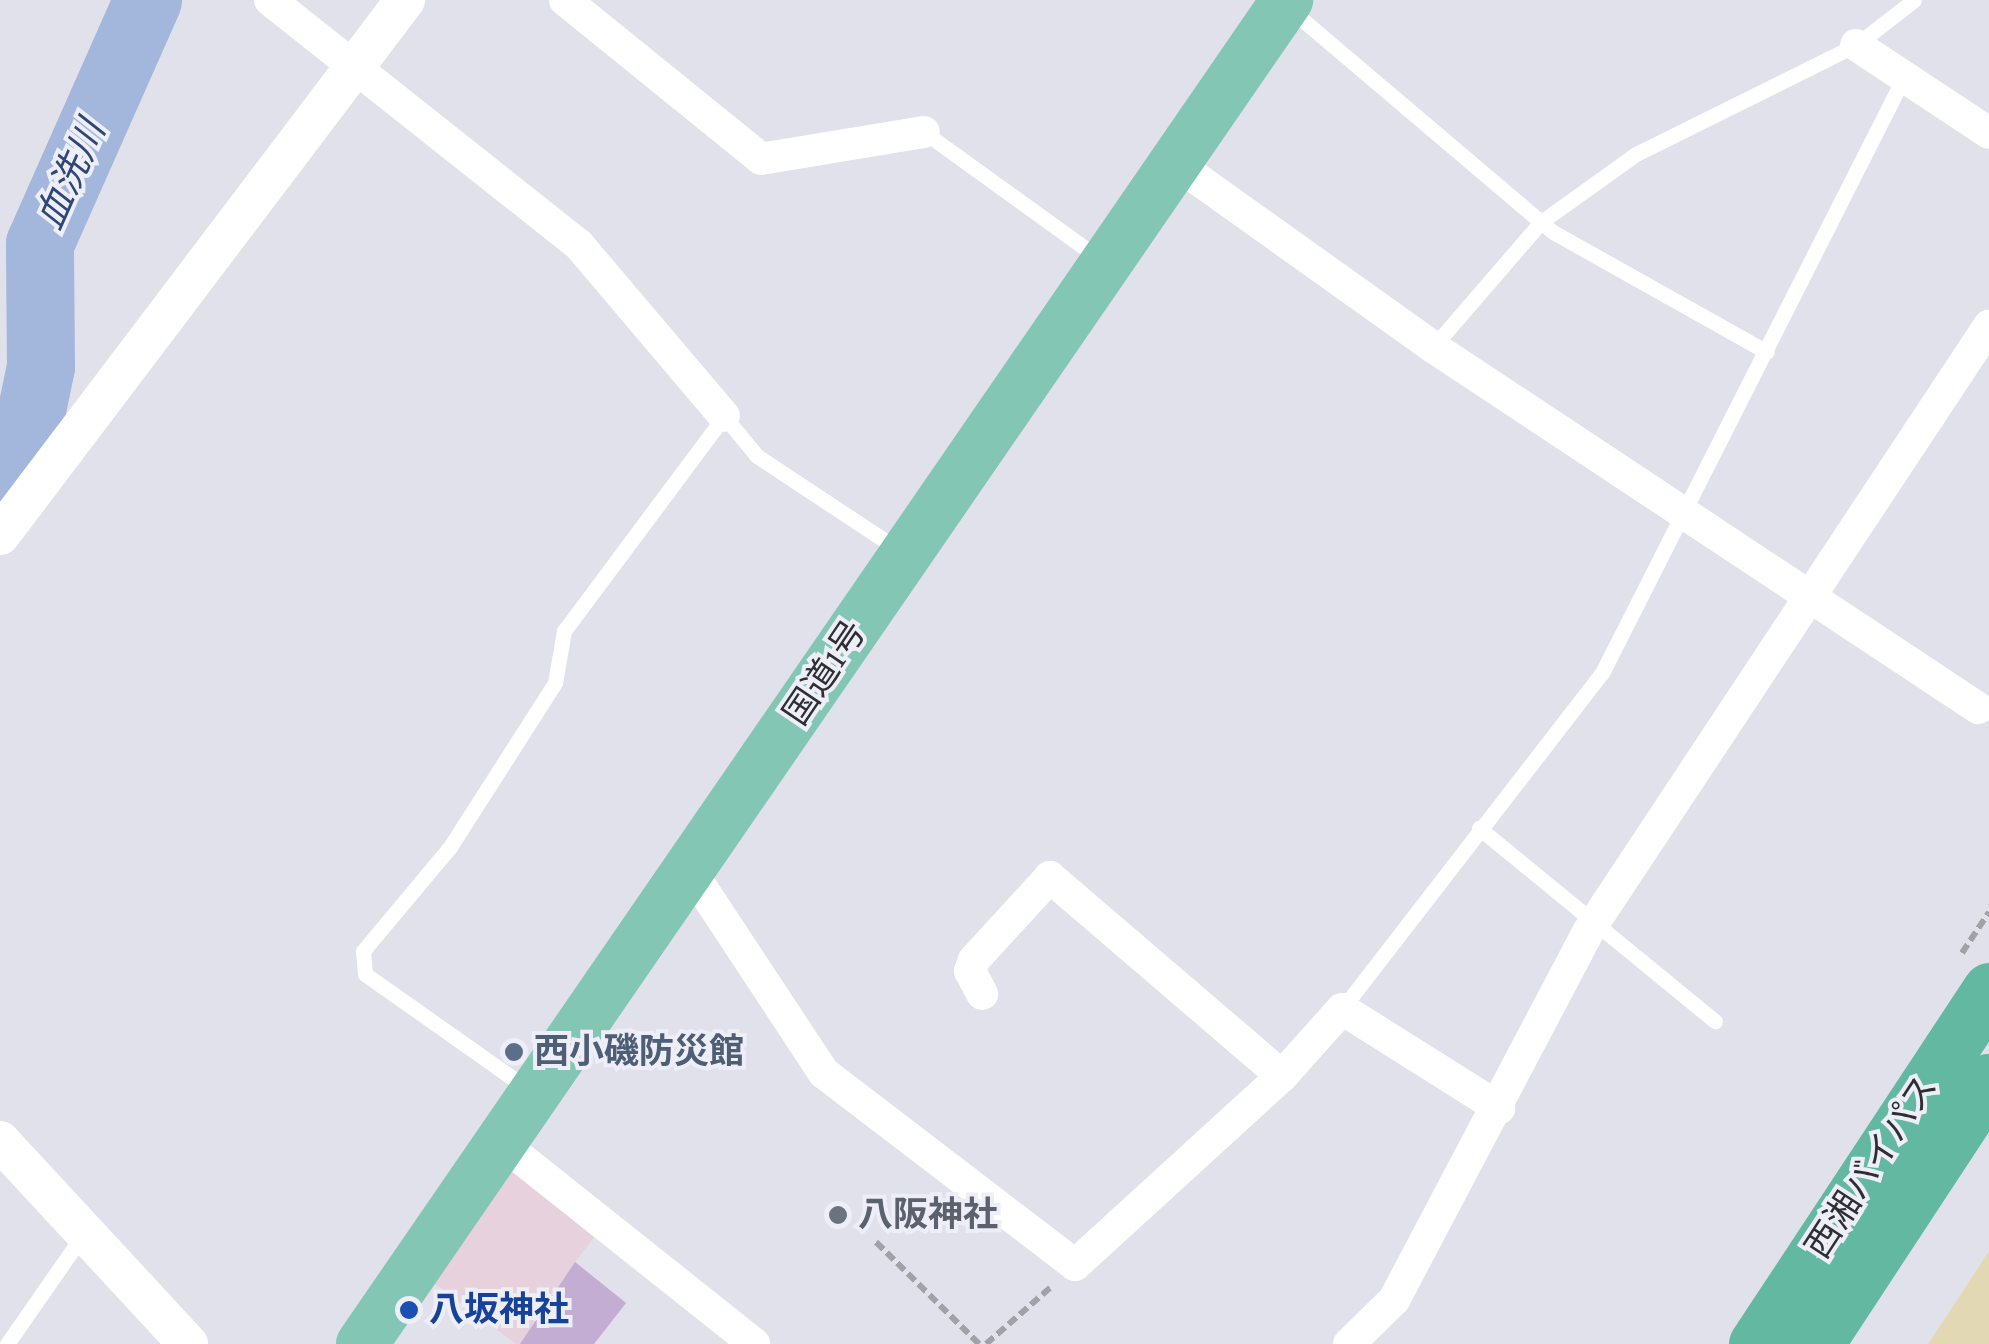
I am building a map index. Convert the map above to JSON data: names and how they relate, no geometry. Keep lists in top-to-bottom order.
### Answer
{
  "streets": {
    "highway": ["国道1号", "西湘バイパス"]
  },
  "water": ["血洗川"],
  "places": ["西小磯防災館", "八阪神社", "八坂神社"]
}
